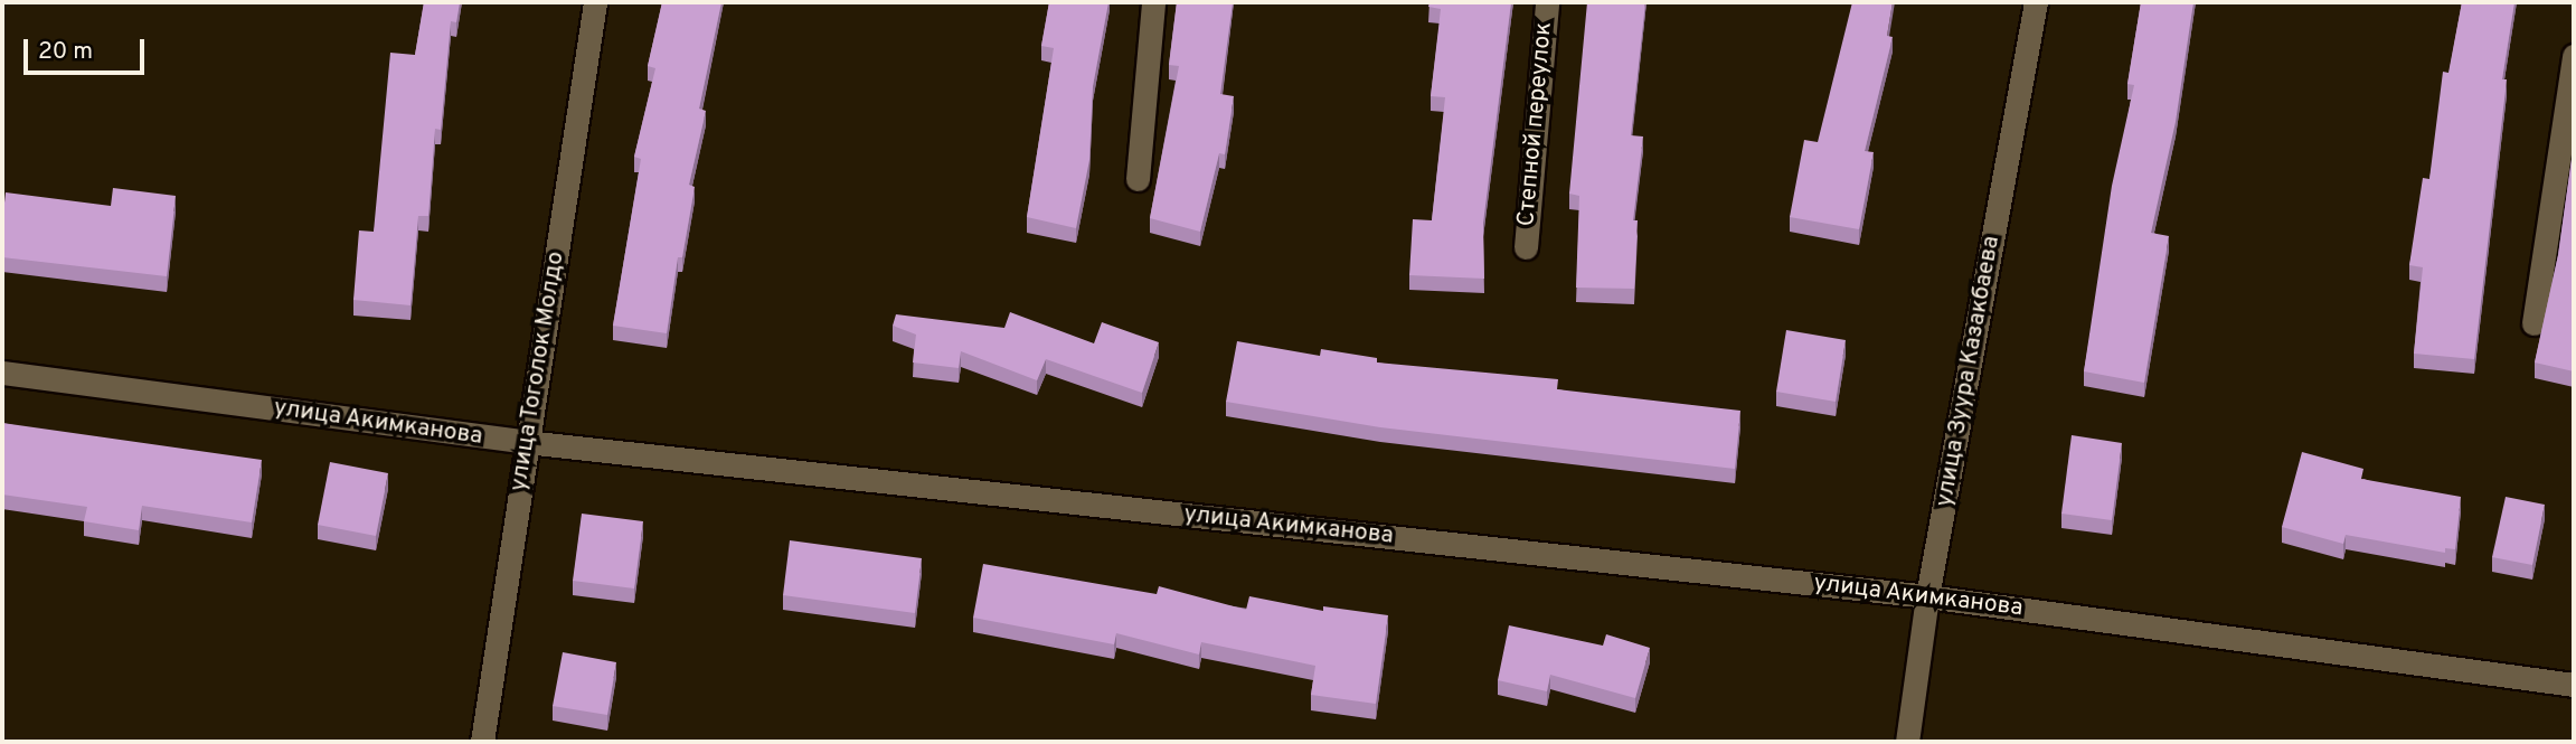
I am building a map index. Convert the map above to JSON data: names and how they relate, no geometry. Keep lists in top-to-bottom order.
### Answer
{
  "streets": {
    "street": [
      "Степной переулок",
      "улица Тоголок Молдо",
      "улица Зуура Казакбаева",
      "улица Акимканова"
    ]
  },
  "crossings": [
    ["улица Тоголок Молдо", "улица Акимканова"],
    ["улица Зуура Казакбаева", "улица Акимканова"]
  ],
  "scale_bar": "20 m"
}
